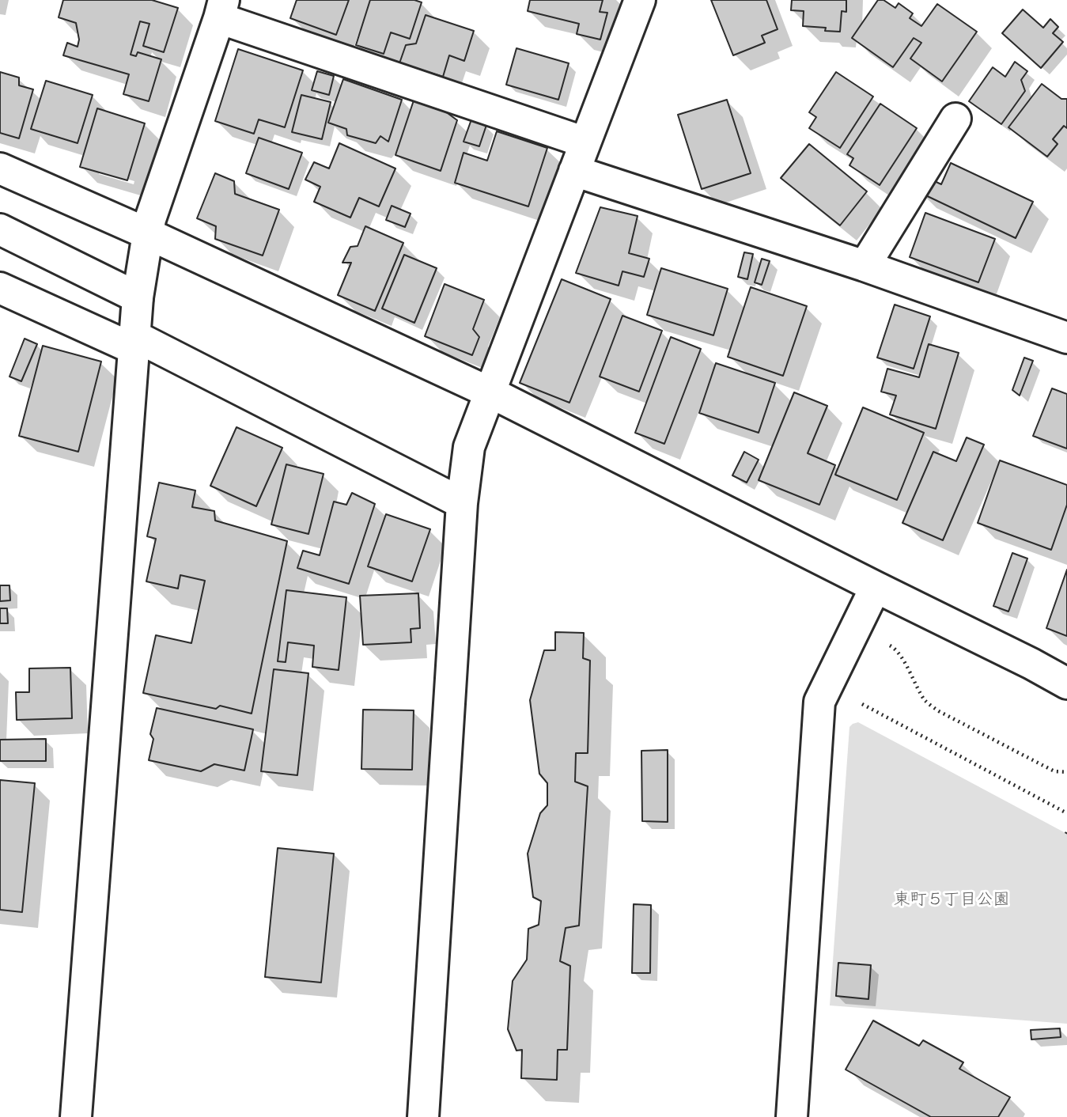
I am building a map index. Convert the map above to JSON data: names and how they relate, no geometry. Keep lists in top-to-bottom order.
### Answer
{
  "parks": ["東町５丁目公園"]
}
